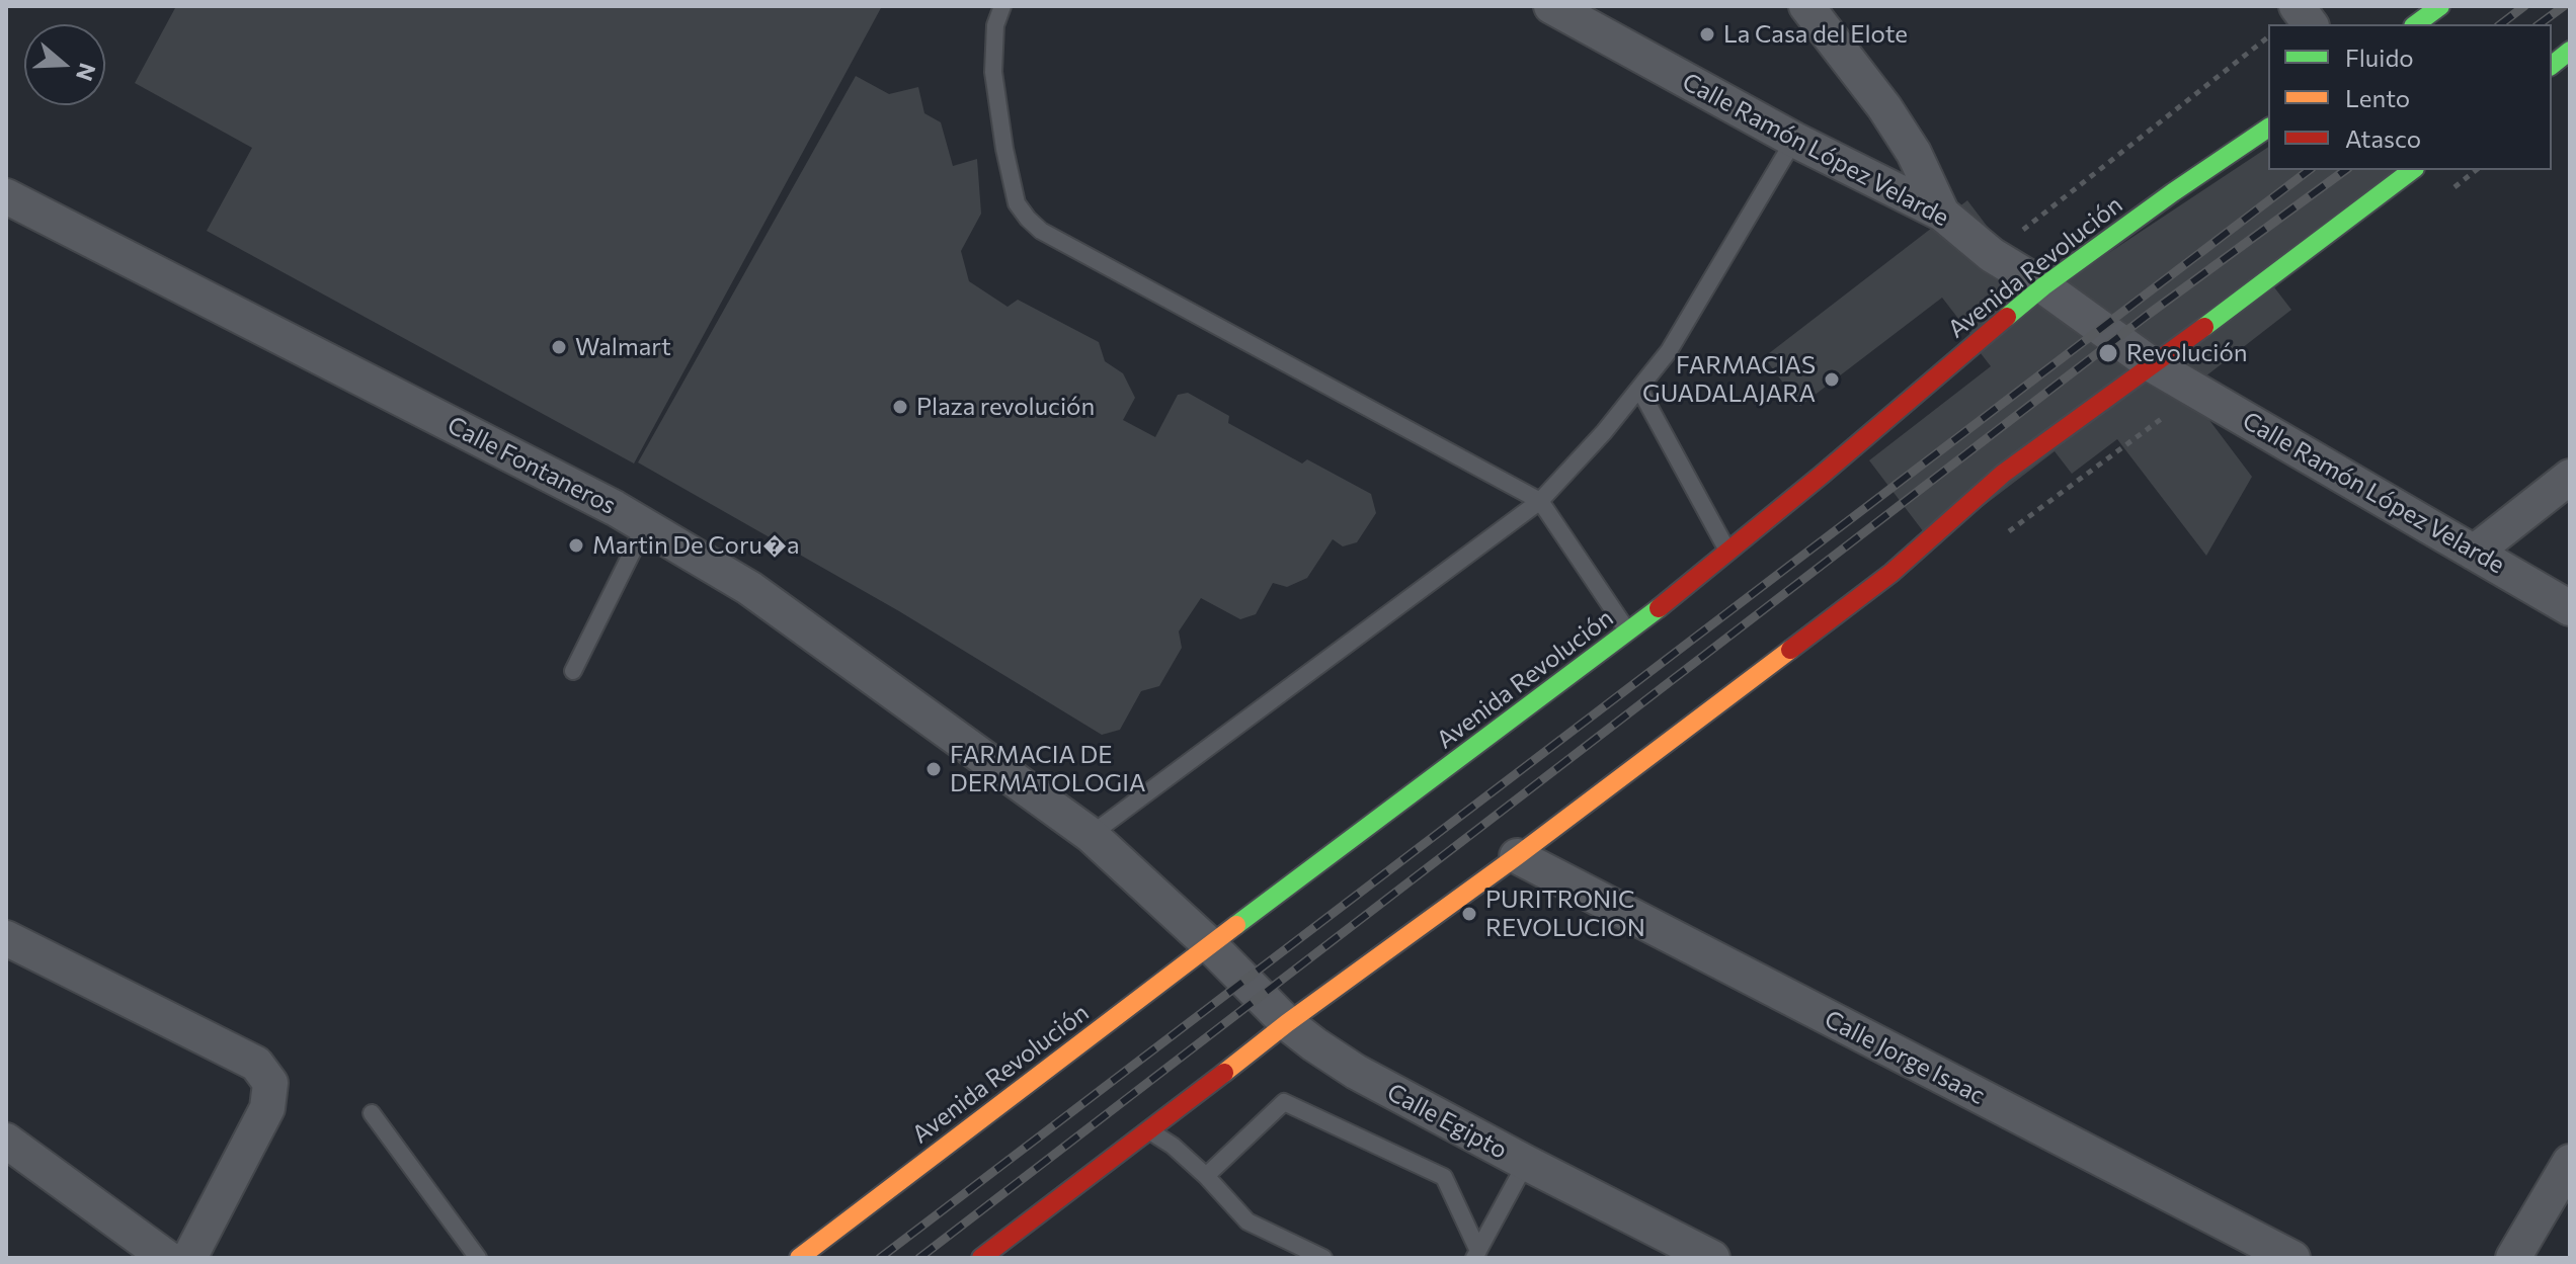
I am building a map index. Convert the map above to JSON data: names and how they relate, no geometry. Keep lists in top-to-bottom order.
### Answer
{
  "streets": {
    "main road": ["Avenida Revolución"],
    "street": [
      "Calle Ramón López Velarde",
      "Calle Fontaneros",
      "Calle Jorge Isaac",
      "Calle Egipto"
    ]
  },
  "crossings": [
    ["Calle Ramón López Velarde", "Avenida Revolución"],
    ["Avenida Revolución", "Calle Fontaneros"],
    ["Avenida Revolución", "Calle Egipto"],
    ["Calle Fontaneros", "Calle Egipto"]
  ],
  "places": [
    "La Casa del Elote",
    "Walmart",
    "Revolución",
    "FARMACIAS GUADALAJARA",
    "Plaza revolución",
    "Martin De Coru�a",
    "FARMACIA DE DERMATOLOGIA",
    "PURITRONIC REVOLUCION"
  ],
  "legend": ["Fluido", "Lento", "Atasco"],
  "north": "right"
}
